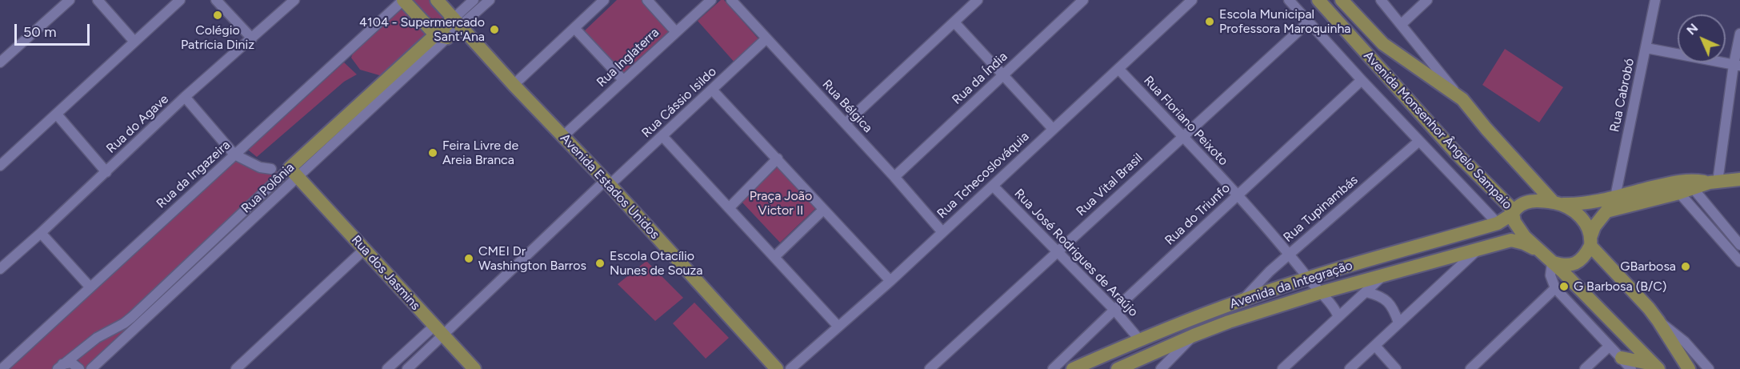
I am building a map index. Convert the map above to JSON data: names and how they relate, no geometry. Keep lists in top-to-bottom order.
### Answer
{
  "streets": {
    "main road": [
      "Avenida Monsenhor Ângelo Sampaio",
      "Avenida Estados Unidos",
      "Rua Polônia",
      "Rua dos Jasmins",
      "Avenida da Integração"
    ],
    "street": [
      "Rua Inglaterra",
      "Rua da Índia",
      "Rua Cabrobó",
      "Rua Cássio Isildo",
      "Rua Bélgica",
      "Rua Floriano Peixoto",
      "Rua do Agave",
      "Rua da Ingazeira",
      "Rua Tchecoslováquia",
      "Rua Vital Brasil",
      "Rua Tupinambás",
      "Rua do Triunfo",
      "Rua José Rodrigues de Araújo"
    ]
  },
  "crossings": [
    ["Rua Inglaterra", "Avenida Estados Unidos"],
    ["Rua da Índia", "Rua Bélgica"],
    ["Rua Cássio Isildo", "Rua Bélgica"],
    ["Rua Cássio Isildo", "Avenida Estados Unidos"],
    ["Rua Cássio Isildo", "Rua dos Jasmins"],
    ["Rua Bélgica", "Rua Tchecoslováquia"],
    ["Rua Floriano Peixoto", "Rua Tchecoslováquia"],
    ["Rua Floriano Peixoto", "Rua Vital Brasil"],
    ["Rua Floriano Peixoto", "Rua Tupinambás"],
    ["Rua Floriano Peixoto", "Rua do Triunfo"],
    ["Rua Floriano Peixoto", "Avenida da Integração"],
    ["Avenida Monsenhor Ângelo Sampaio", "Rua Vital Brasil"],
    ["Avenida Monsenhor Ângelo Sampaio", "Rua Tupinambás"],
    ["Avenida Monsenhor Ângelo Sampaio", "Rua do Triunfo"],
    ["Avenida Monsenhor Ângelo Sampaio", "Avenida da Integração"],
    ["Rua Tchecoslováquia", "Rua José Rodrigues de Araújo"],
    ["Rua Vital Brasil", "Rua José Rodrigues de Araújo"],
    ["Avenida Estados Unidos", "Rua Polônia"],
    ["Rua Polônia", "Rua dos Jasmins"],
    ["Rua Tupinambás", "Avenida da Integração"],
    ["Rua do Triunfo", "Rua José Rodrigues de Araújo"],
    ["Rua José Rodrigues de Araújo", "Avenida da Integração"]
  ],
  "parks": ["Praça João Victor II"],
  "places": [
    "Colégio Patrícia Diniz",
    "Escola Municipal Professora Maroquinha",
    "4104 - Supermercado Sant'Ana",
    "Feira Livre de Areia Branca",
    "CMEI Dr Washington Barros",
    "Escola Otacílio Nunes de Souza",
    "GBarbosa",
    "G Barbosa (B/C)"
  ],
  "scale_bar": "50 m",
  "north": "top left"
}
